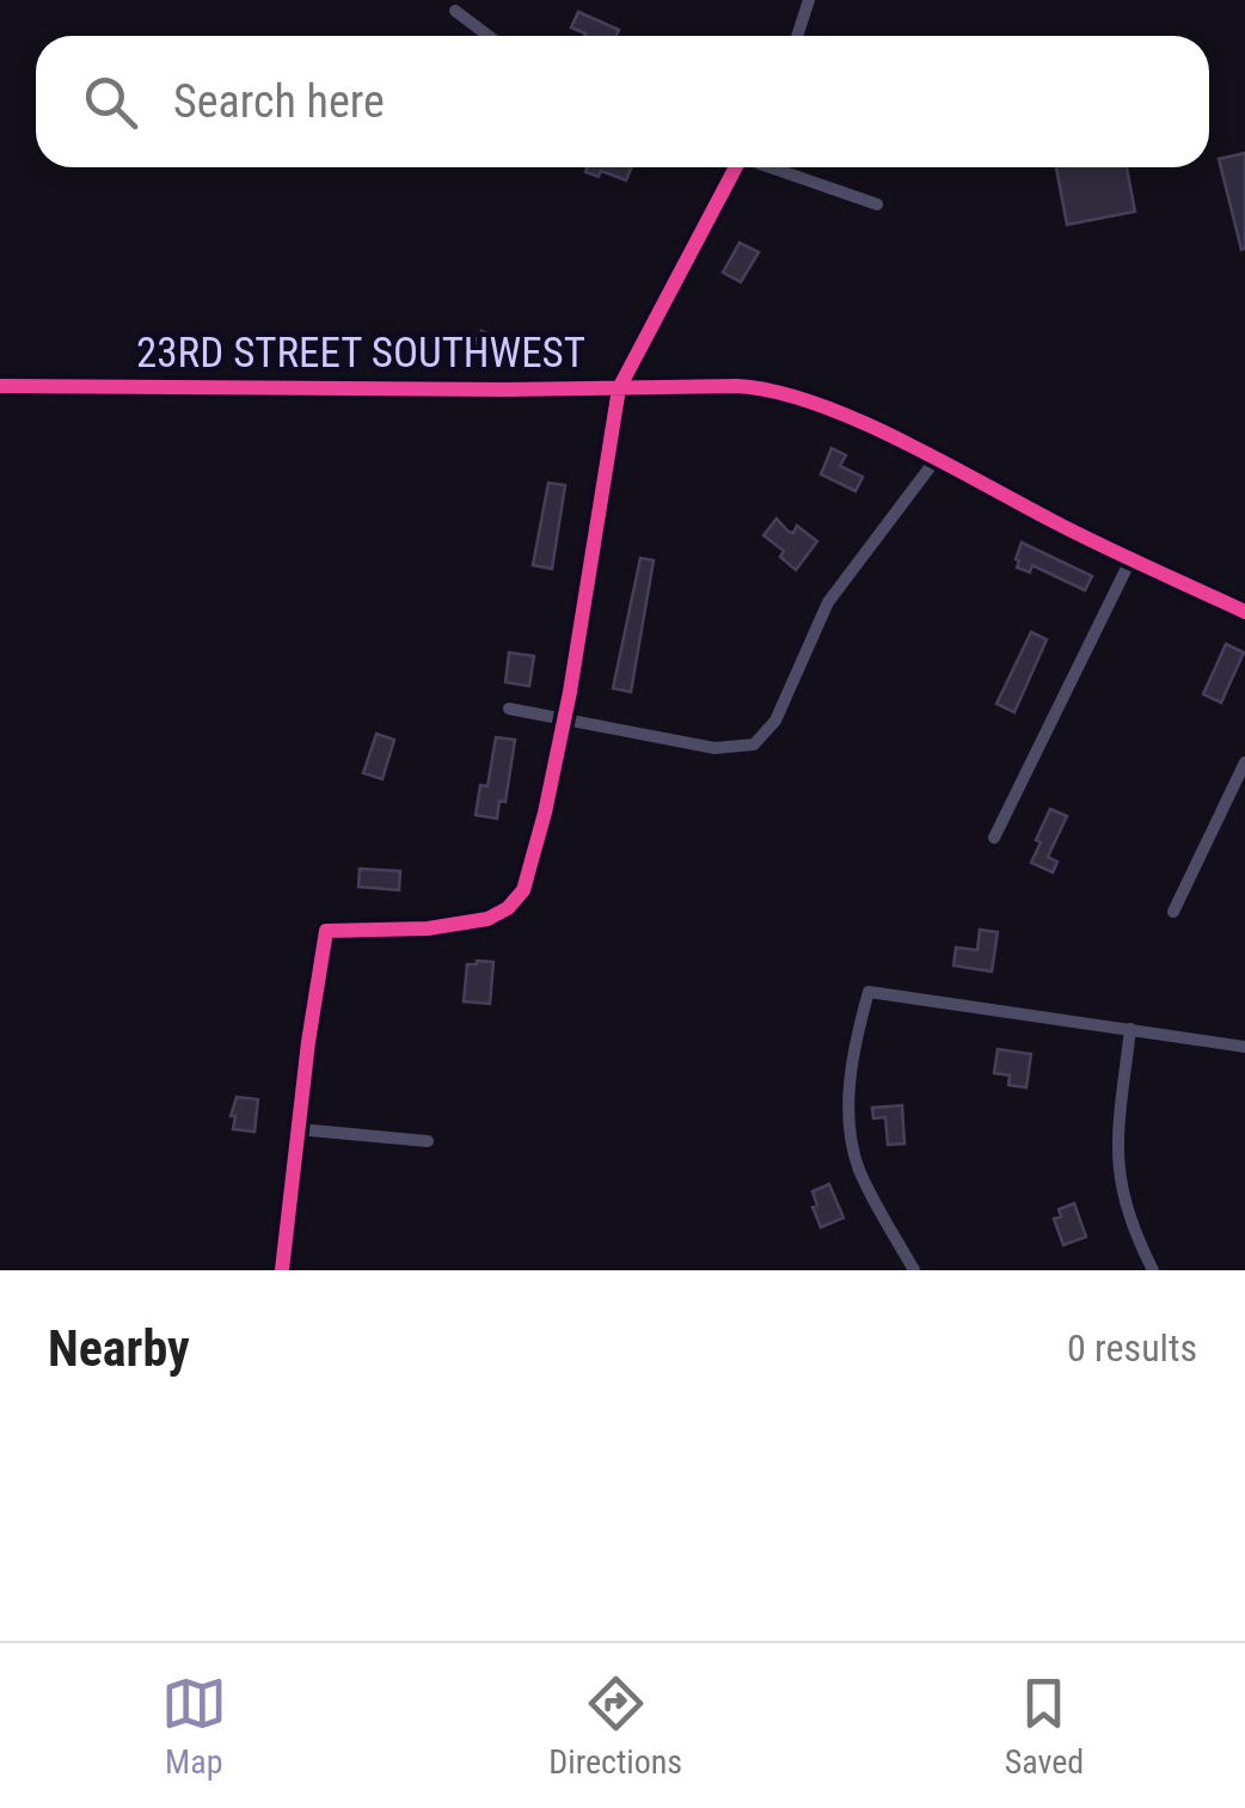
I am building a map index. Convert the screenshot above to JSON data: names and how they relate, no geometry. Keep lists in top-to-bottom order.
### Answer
{
  "streets": {
    "street": ["23RD STREET SOUTHWEST"]
  },
  "page": {
    "search": "Search here",
    "heading": ["Nearby", "0 results"],
    "nav": ["Map", "Directions", "Saved"]
  }
}
